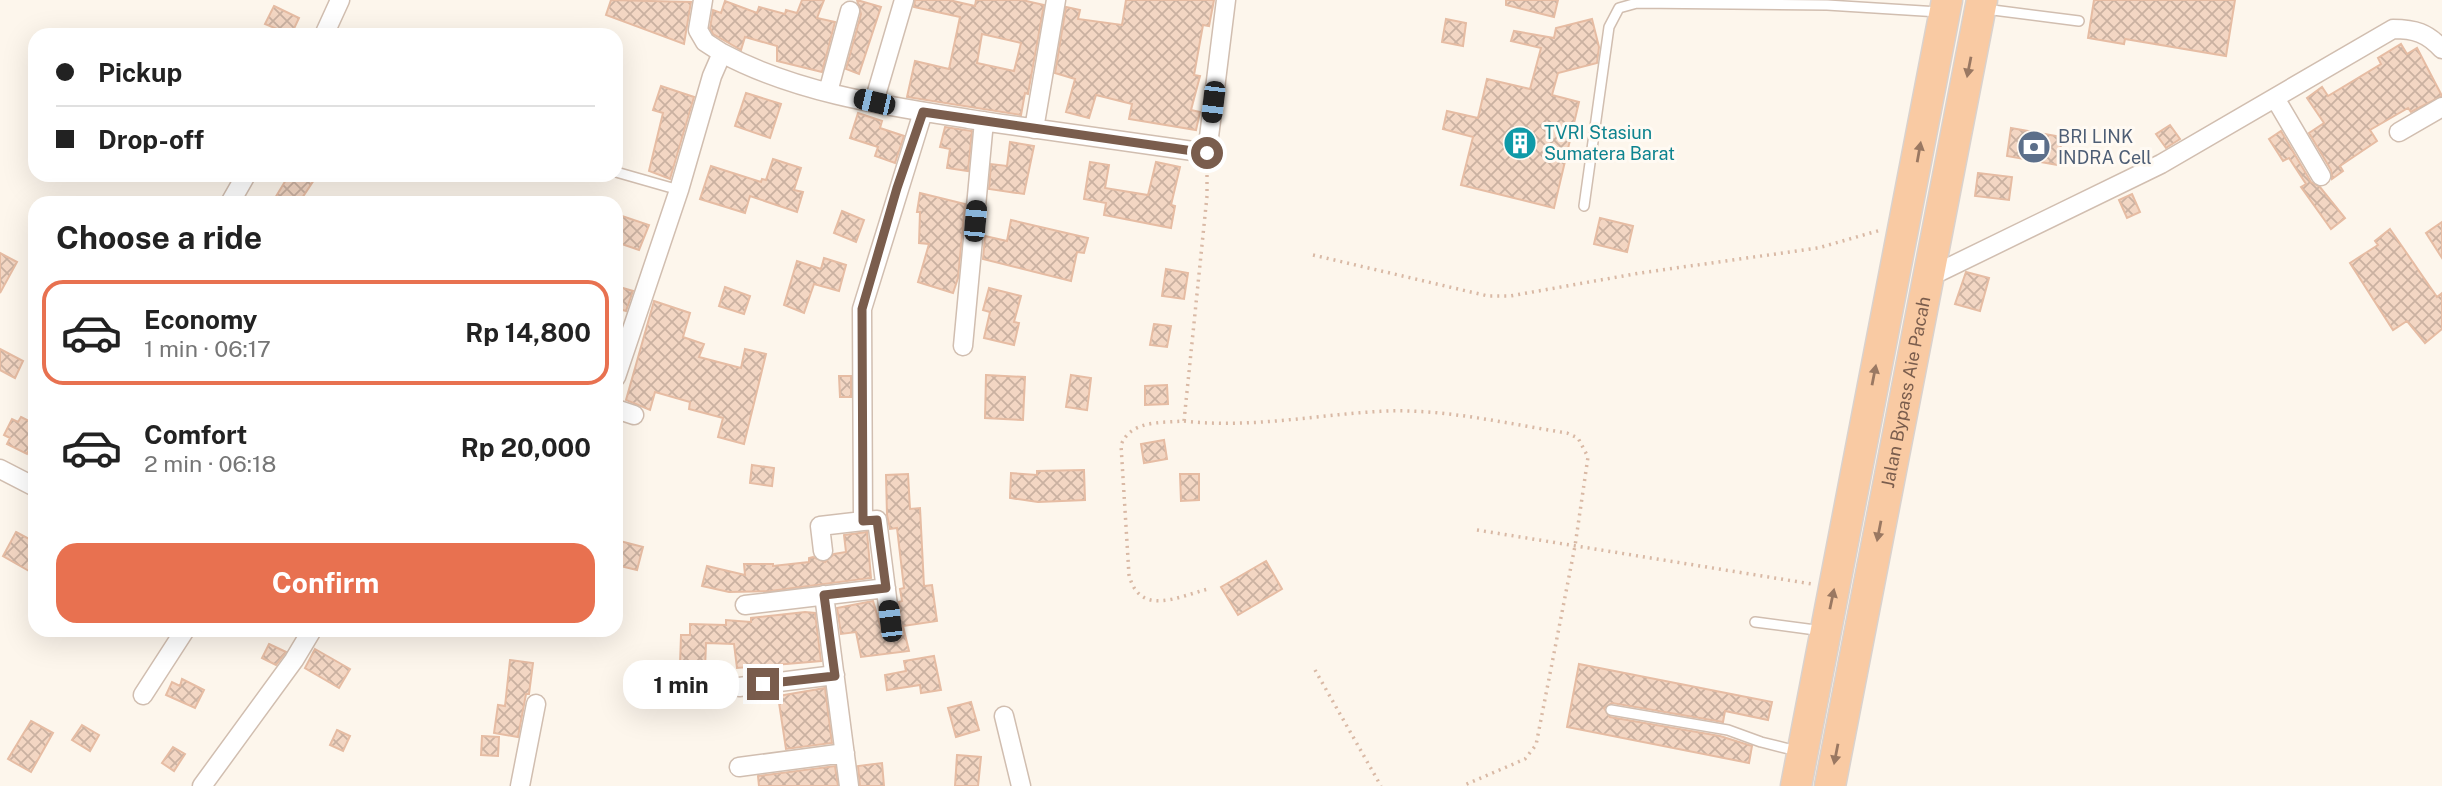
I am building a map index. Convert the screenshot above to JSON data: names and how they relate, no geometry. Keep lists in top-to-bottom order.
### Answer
{
  "streets": {
    "highway": ["Jalan Bypass Aie Pacah"]
  },
  "places": {
    "building": ["TVRI Stasiun Sumatera Barat"],
    "bank": ["BRI LINK INDRA Cell"]
  },
  "page": {
    "banner": ["Pickup", "Drop-off"],
    "heading": "Choose a ride",
    "list": [
      {
        "name": "Economy",
        "note": "1 min · 06:17",
        "value": "Rp 14,800"
      },
      {
        "name": "Comfort",
        "note": "2 min · 06:18",
        "value": "Rp 20,000"
      }
    ],
    "buttons": "Confirm",
    "bubble": "1 min"
  }
}
